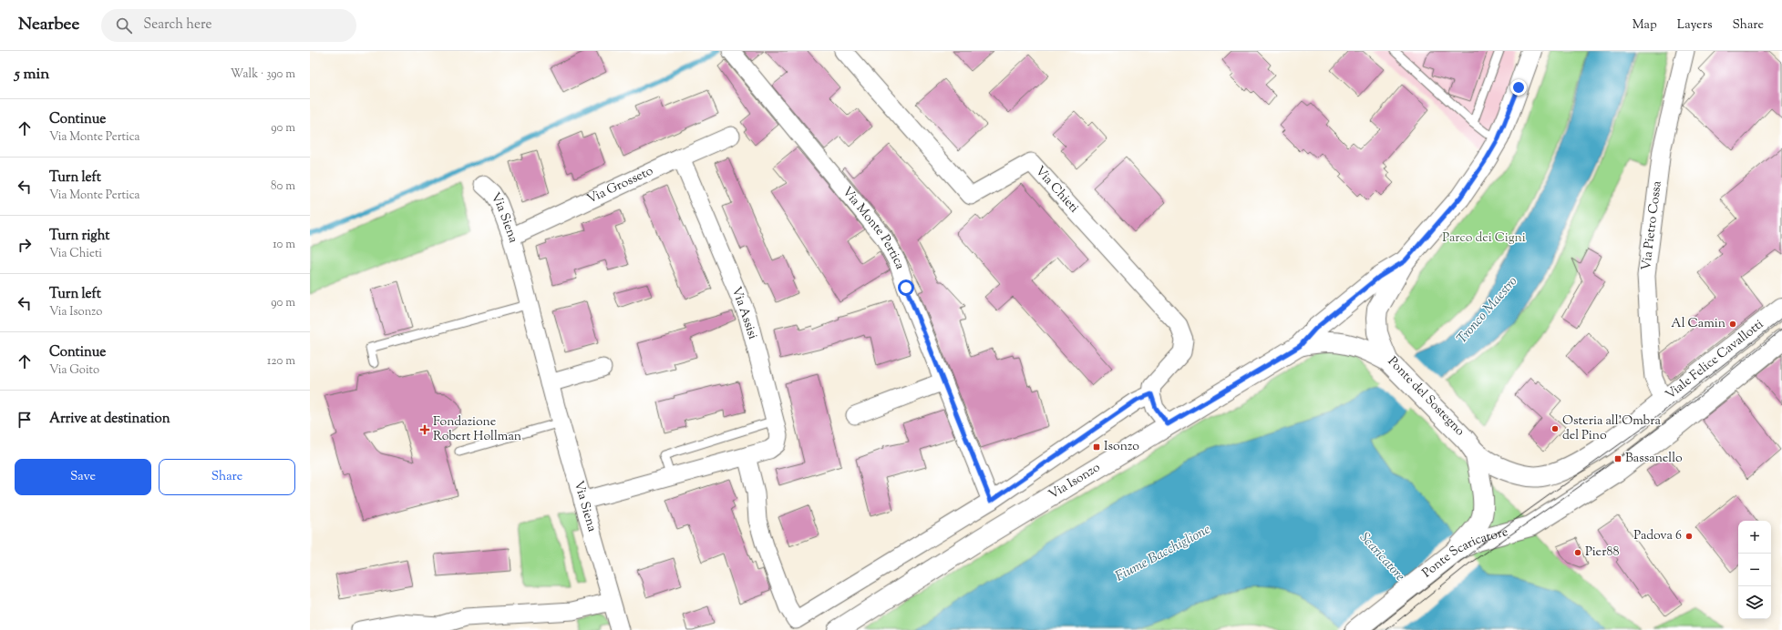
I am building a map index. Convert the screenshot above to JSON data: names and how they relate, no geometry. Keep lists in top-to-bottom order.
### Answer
{
  "streets": {
    "main road": [
      "Viale Felice Cavallotti",
      "Ponte del Sostegno",
      "Via Isonzo",
      "Ponte Scaricatore"
    ],
    "street": [
      "Via Grosseto",
      "Via Chieti",
      "Via Siena",
      "Via Pietro Cossa",
      "Via Monte Pertica",
      "Via Assisi"
    ]
  },
  "crossings": [
    ["Via Grosseto", "Via Siena"],
    ["Via Grosseto", "Via Assisi"],
    ["Via Siena", "Via Assisi"],
    ["Via Pietro Cossa", "Viale Felice Cavallotti"],
    ["Viale Felice Cavallotti", "Ponte del Sostegno"],
    ["Viale Felice Cavallotti", "Ponte Scaricatore"],
    ["Ponte del Sostegno", "Via Isonzo"],
    ["Ponte del Sostegno", "Ponte Scaricatore"]
  ],
  "water": ["Tronco Maestro", "Fiume Bacchiglione", "Scaricatore"],
  "parks": ["Parco dei Cigni"],
  "places": {
    "other": [
      "Al Camin",
      "Osteria all'Ombra del Pino",
      "Padova 6",
      "Pier88"
    ],
    "health": ["Fondazione Robert Hollman"],
    "transit": ["Isonzo", "Bassanello"]
  },
  "page": {
    "header": "Nearbee",
    "search": "Search here",
    "nav": ["Map", "Layers", "Share"],
    "heading": ["5 min", "Walk · 390 m"],
    "list": [
      ["Continue", "Via Monte Pertica", "90 m"],
      ["Turn left", "Via Monte Pertica", "80 m"],
      ["Turn right", "Via Chieti", "10 m"],
      ["Turn left", "Via Isonzo", "90 m"],
      ["Continue", "Via Goito", "120 m"],
      "Arrive at destination"
    ],
    "buttons": ["Save", "Share"],
    "map_buttons": ["+", "−"]
  }
}
